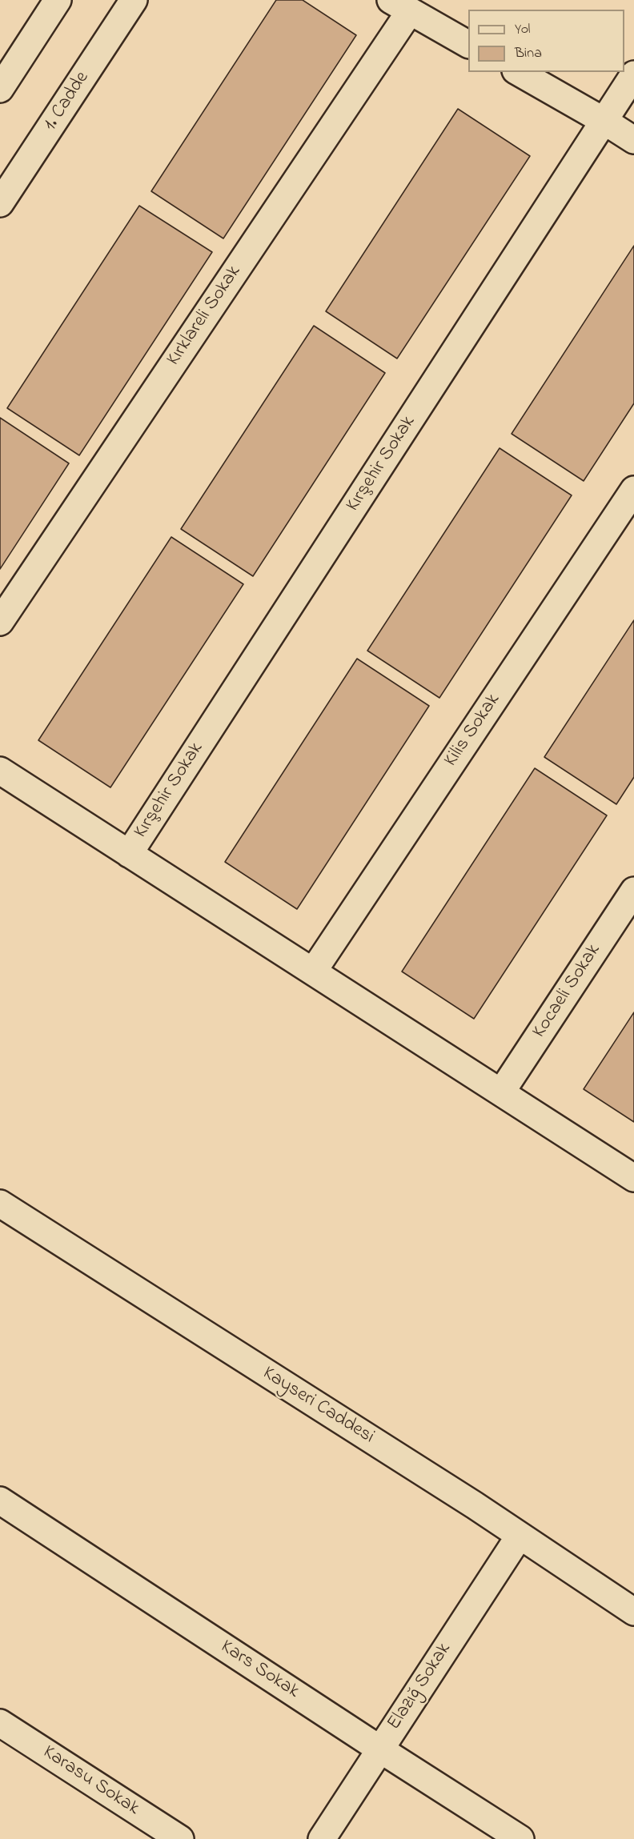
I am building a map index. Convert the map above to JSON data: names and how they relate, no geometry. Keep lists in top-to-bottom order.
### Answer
{
  "streets": {
    "street": [
      "1. Cadde",
      "Kırklareli Sokak",
      "Kırşehir Sokak",
      "Kilis Sokak",
      "Kocaeli Sokak",
      "Kayseri Caddesi",
      "Kars Sokak",
      "Elazığ Sokak",
      "Karasu Sokak"
    ]
  },
  "crossings": [
    ["Kayseri Caddesi", "Elazığ Sokak"],
    ["Kars Sokak", "Elazığ Sokak"]
  ],
  "legend": ["Yol", "Bina"]
}
